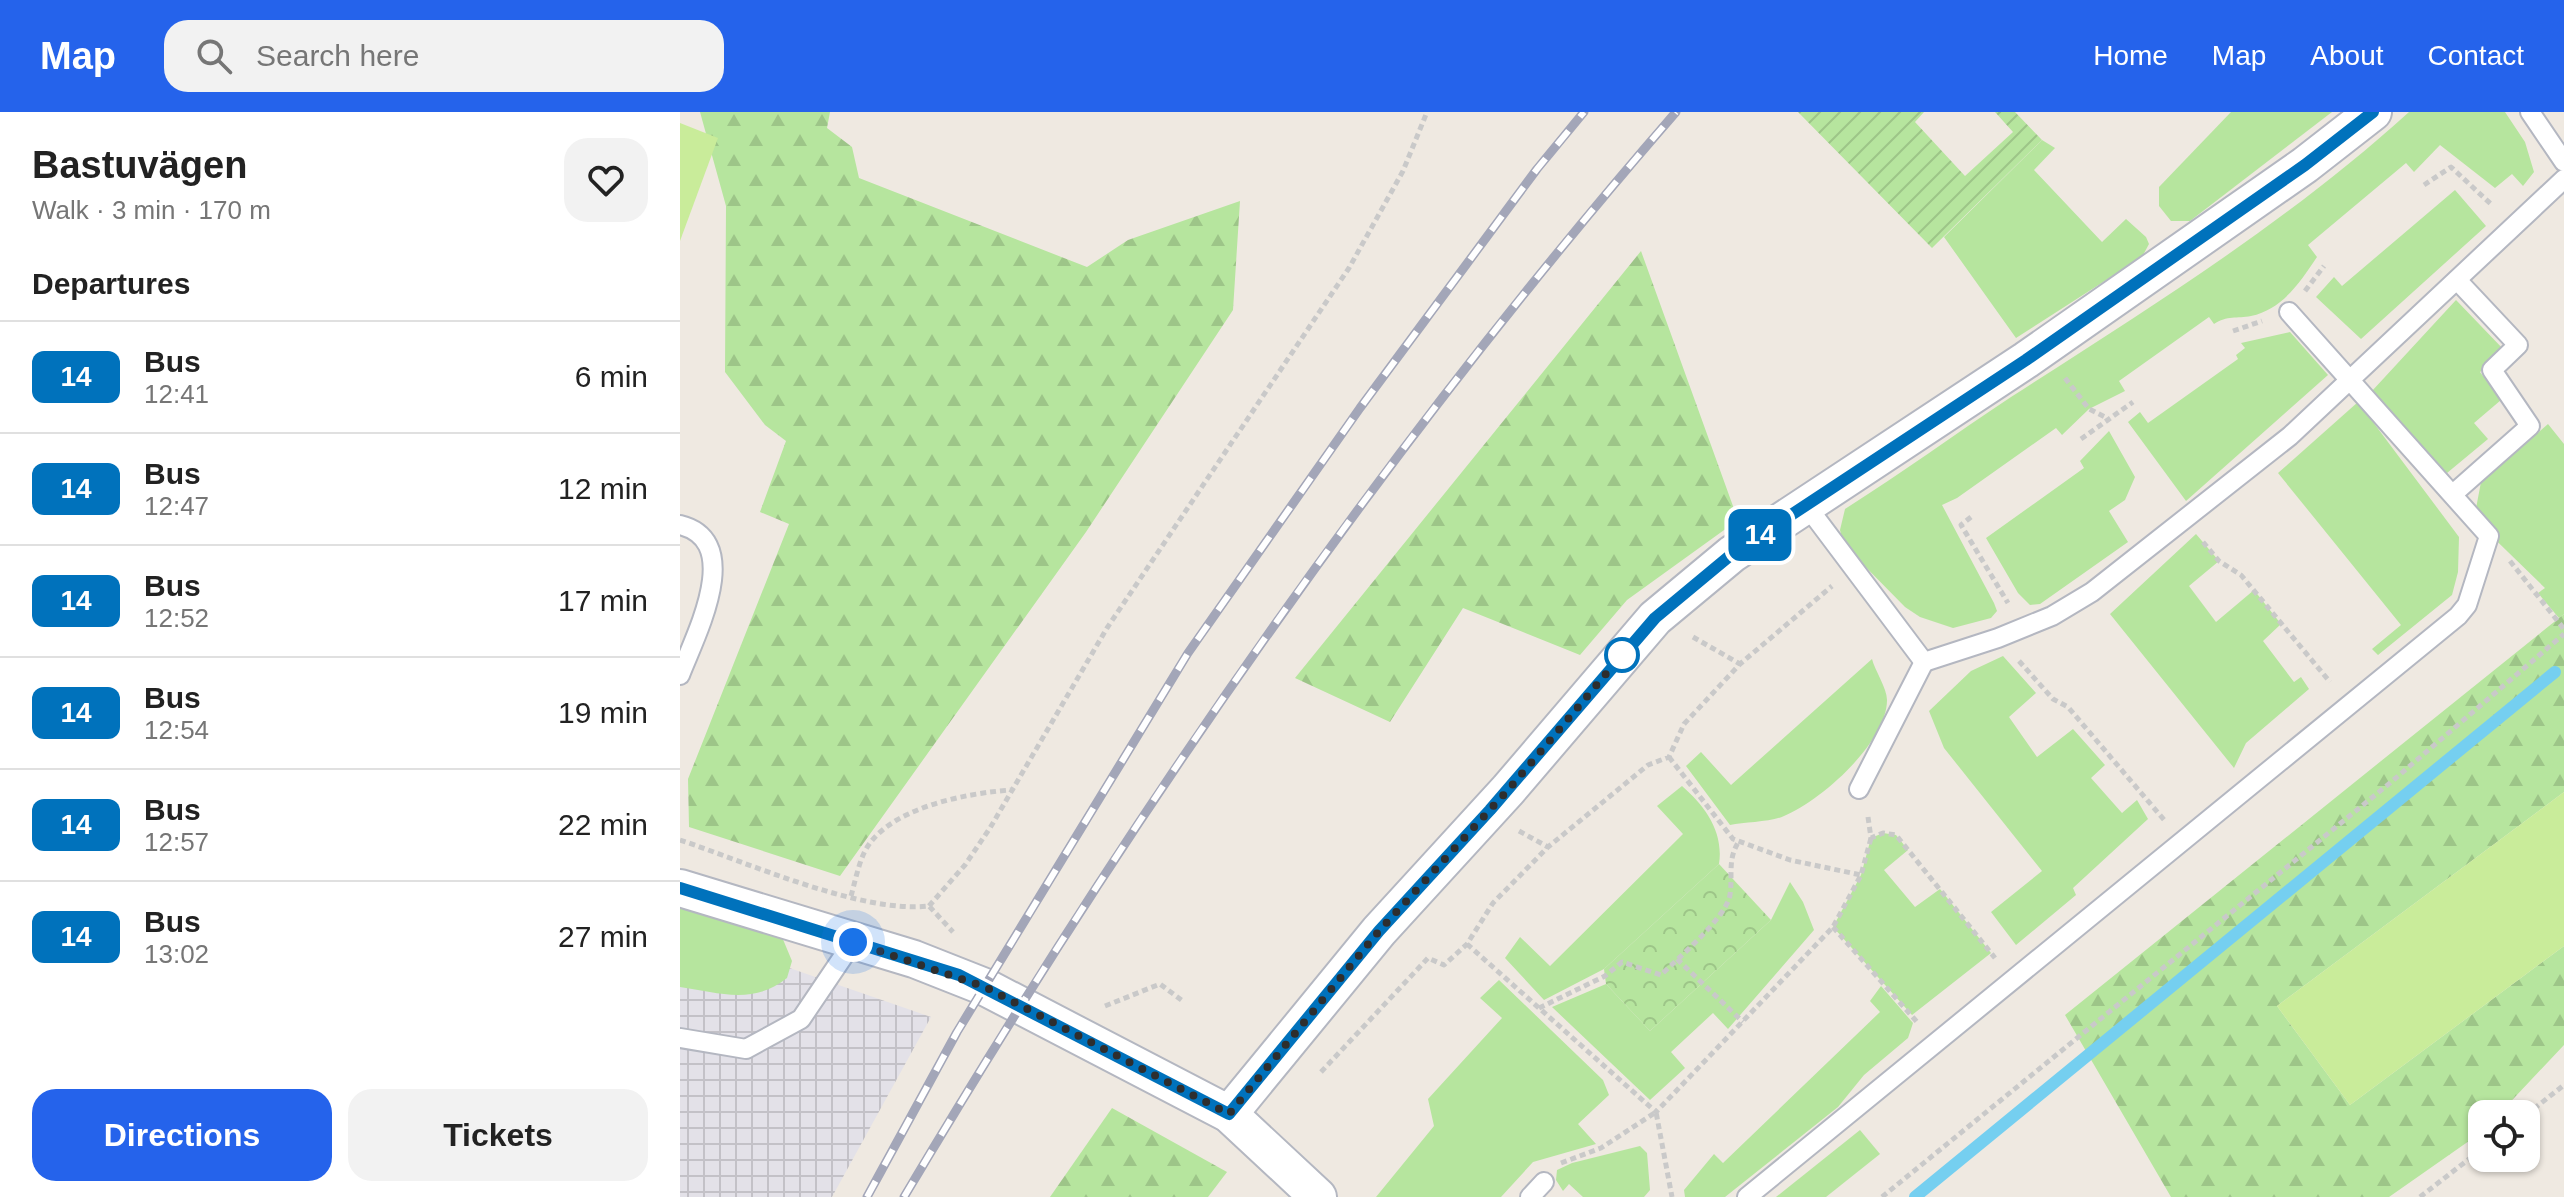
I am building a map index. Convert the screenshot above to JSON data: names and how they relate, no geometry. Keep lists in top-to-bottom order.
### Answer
{
  "lines": ["bus line 14"],
  "page": {
    "header": "Map",
    "search": "Search here",
    "nav": [
      "Home",
      "Map",
      "About",
      "Contact"
    ],
    "heading": [
      ["Bastuvägen", "Walk · 3 min · 170 m"],
      "Departures"
    ],
    "on_map": "14",
    "list": [
      {
        "mark": "14",
        "name": "Bus",
        "note": "12:41",
        "value": "6 min"
      },
      {
        "mark": "14",
        "name": "Bus",
        "note": "12:47",
        "value": "12 min"
      },
      {
        "mark": "14",
        "name": "Bus",
        "note": "12:52",
        "value": "17 min"
      },
      {
        "mark": "14",
        "name": "Bus",
        "note": "12:54",
        "value": "19 min"
      },
      {
        "mark": "14",
        "name": "Bus",
        "note": "12:57",
        "value": "22 min"
      },
      {
        "mark": "14",
        "name": "Bus",
        "note": "13:02",
        "value": "27 min"
      }
    ],
    "buttons": ["Directions", "Tickets"]
  }
}
